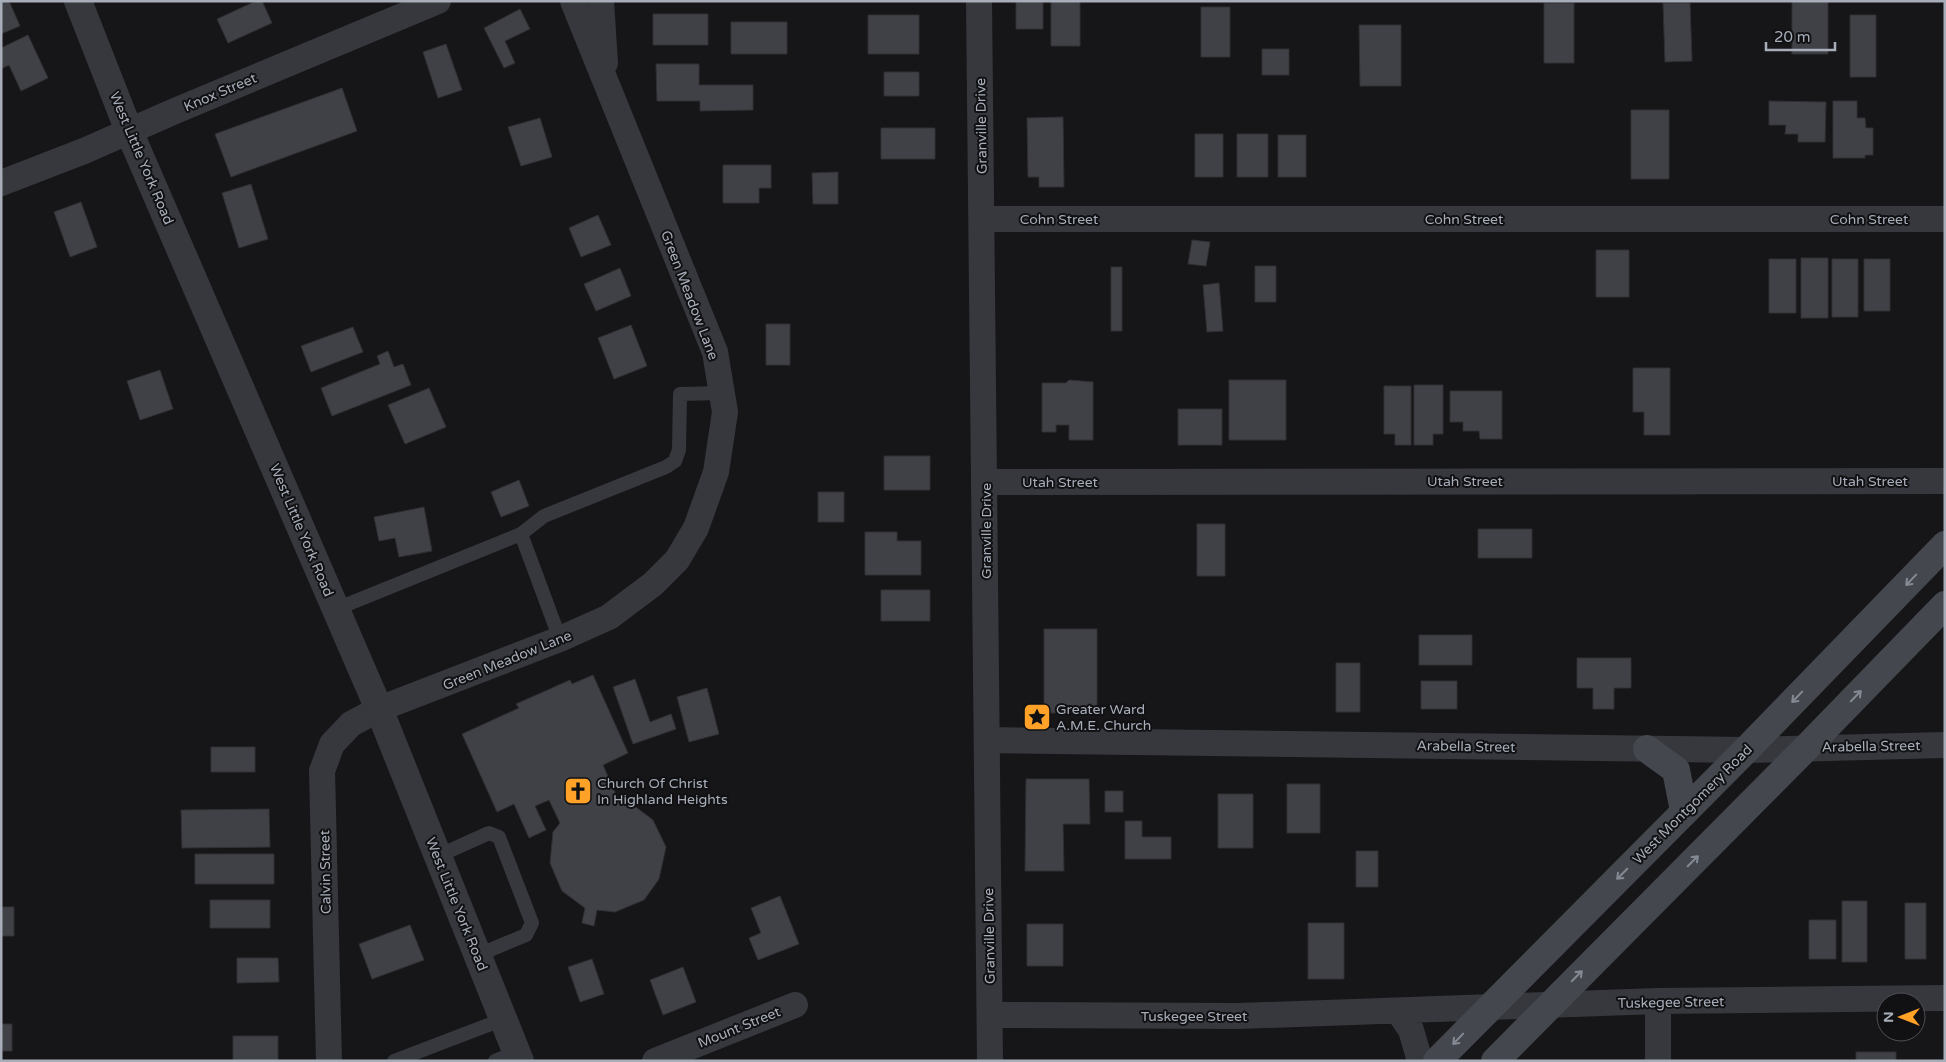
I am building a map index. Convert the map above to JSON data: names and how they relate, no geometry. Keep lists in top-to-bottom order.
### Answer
{
  "streets": {
    "main road": ["West Montgomery Road"],
    "street": [
      "Knox Street",
      "Granville Drive",
      "West Little York Road",
      "Cohn Street",
      "Green Meadow Lane",
      "Utah Street",
      "Arabella Street",
      "Calvin Street",
      "Tuskegee Street",
      "Mount Street"
    ]
  },
  "crossings": [
    ["Knox Street", "West Little York Road"],
    ["Granville Drive", "Cohn Street"],
    ["Granville Drive", "Utah Street"],
    ["Granville Drive", "Arabella Street"],
    ["Granville Drive", "Tuskegee Street"],
    ["West Little York Road", "Green Meadow Lane"],
    ["West Little York Road", "Calvin Street"],
    ["Green Meadow Lane", "Calvin Street"],
    ["Arabella Street", "West Montgomery Road"],
    ["West Montgomery Road", "Tuskegee Street"]
  ],
  "places": {
    "place": ["Greater Ward A.M.E. Church"],
    "church": ["Church Of Christ In Highland Heights"]
  },
  "scale_bar": "20 m",
  "north": "left"
}
